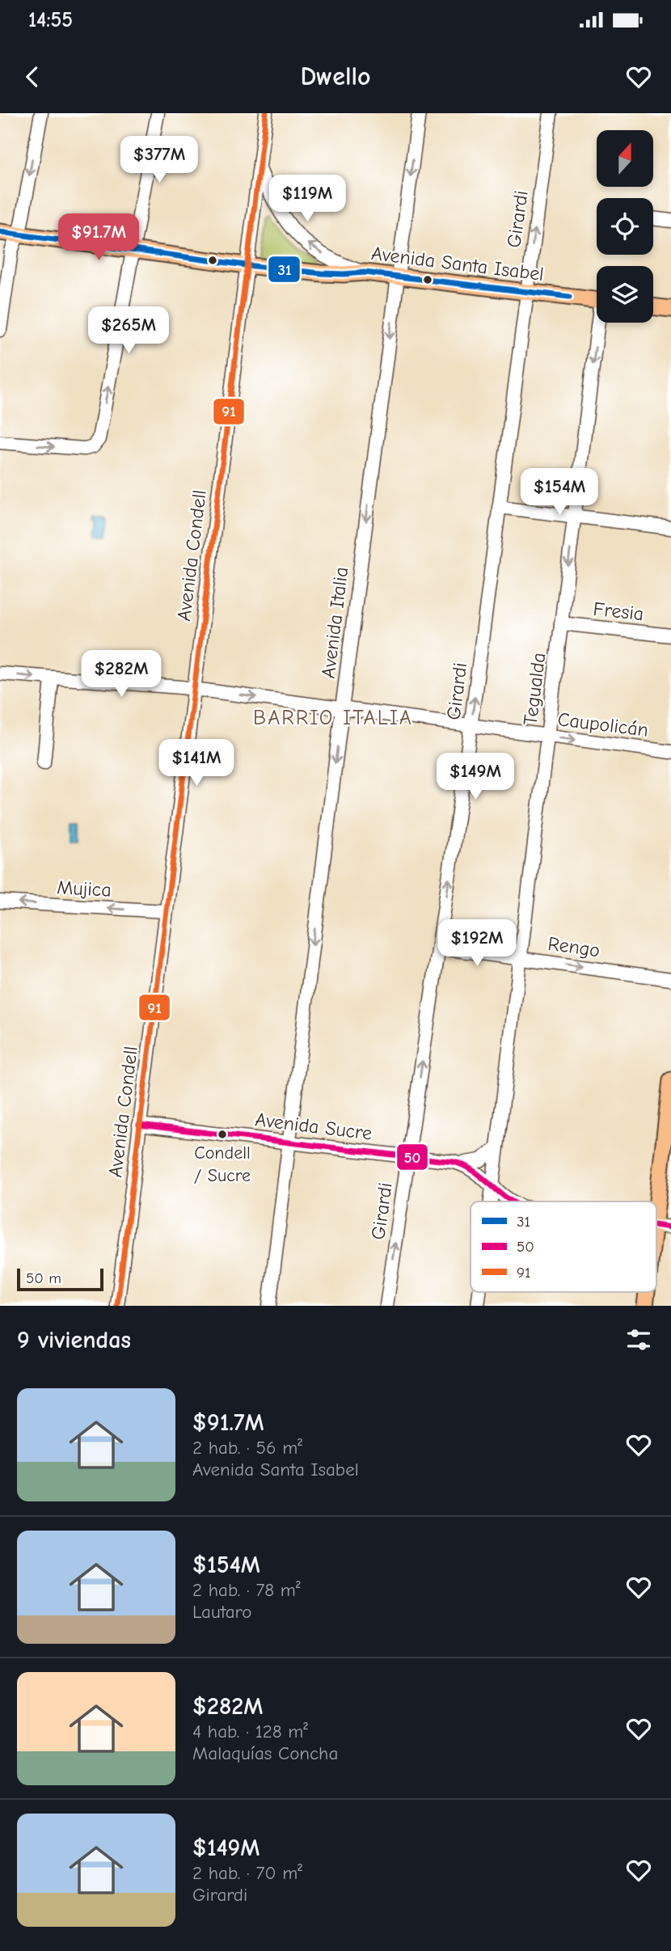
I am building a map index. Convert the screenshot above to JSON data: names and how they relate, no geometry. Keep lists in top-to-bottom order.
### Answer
{
  "streets": {
    "main road": ["Avenida Santa Isabel"],
    "street": [
      "Girardi",
      "Avenida Condell",
      "Fresia",
      "Avenida Italia",
      "Tegualda",
      "Caupolicán",
      "Mujica",
      "Rengo",
      "Avenida Sucre"
    ]
  },
  "crossings": [
    ["Girardi", "Avenida Santa Isabel"],
    ["Girardi", "Caupolicán"],
    ["Girardi", "Rengo"],
    ["Girardi", "Avenida Sucre"],
    ["Avenida Santa Isabel", "Avenida Condell"],
    ["Avenida Santa Isabel", "Avenida Italia"],
    ["Avenida Condell", "Caupolicán"],
    ["Avenida Condell", "Mujica"],
    ["Avenida Condell", "Avenida Sucre"],
    ["Fresia", "Tegualda"],
    ["Avenida Italia", "Caupolicán"],
    ["Avenida Italia", "Avenida Sucre"],
    ["Tegualda", "Caupolicán"],
    ["Tegualda", "Rengo"],
    ["Tegualda", "Avenida Sucre"]
  ],
  "one_way": [
    "Girardi",
    "Avenida Italia",
    "Caupolicán",
    "Mujica",
    "Rengo"
  ],
  "districts": ["BARRIO ITALIA"],
  "places": ["Condell / Sucre"],
  "lines": ["transit line 91", "transit line 31", "transit line 50"],
  "legend": ["31", "50", "91"],
  "scale_bar": "50 m",
  "north": "top",
  "page": {
    "status": "14:55",
    "header": "Dwello",
    "price": [
      "$377M",
      "$119M",
      "$91.7M",
      "$265M",
      "$154M",
      "$282M",
      "$141M",
      "$149M",
      "$192M"
    ],
    "scale": "50 m",
    "heading": "9 viviendas",
    "list": [
      {
        "name": "$91.7M",
        "note": "2 hab. · 56 m² · Avenida Santa Isabel"
      },
      {
        "name": "$154M",
        "note": "2 hab. · 78 m² · Lautaro"
      },
      {
        "name": "$282M",
        "note": "4 hab. · 128 m² · Malaquías Concha"
      },
      {
        "name": "$149M",
        "note": "2 hab. · 70 m² · Girardi"
      }
    ]
  }
}
